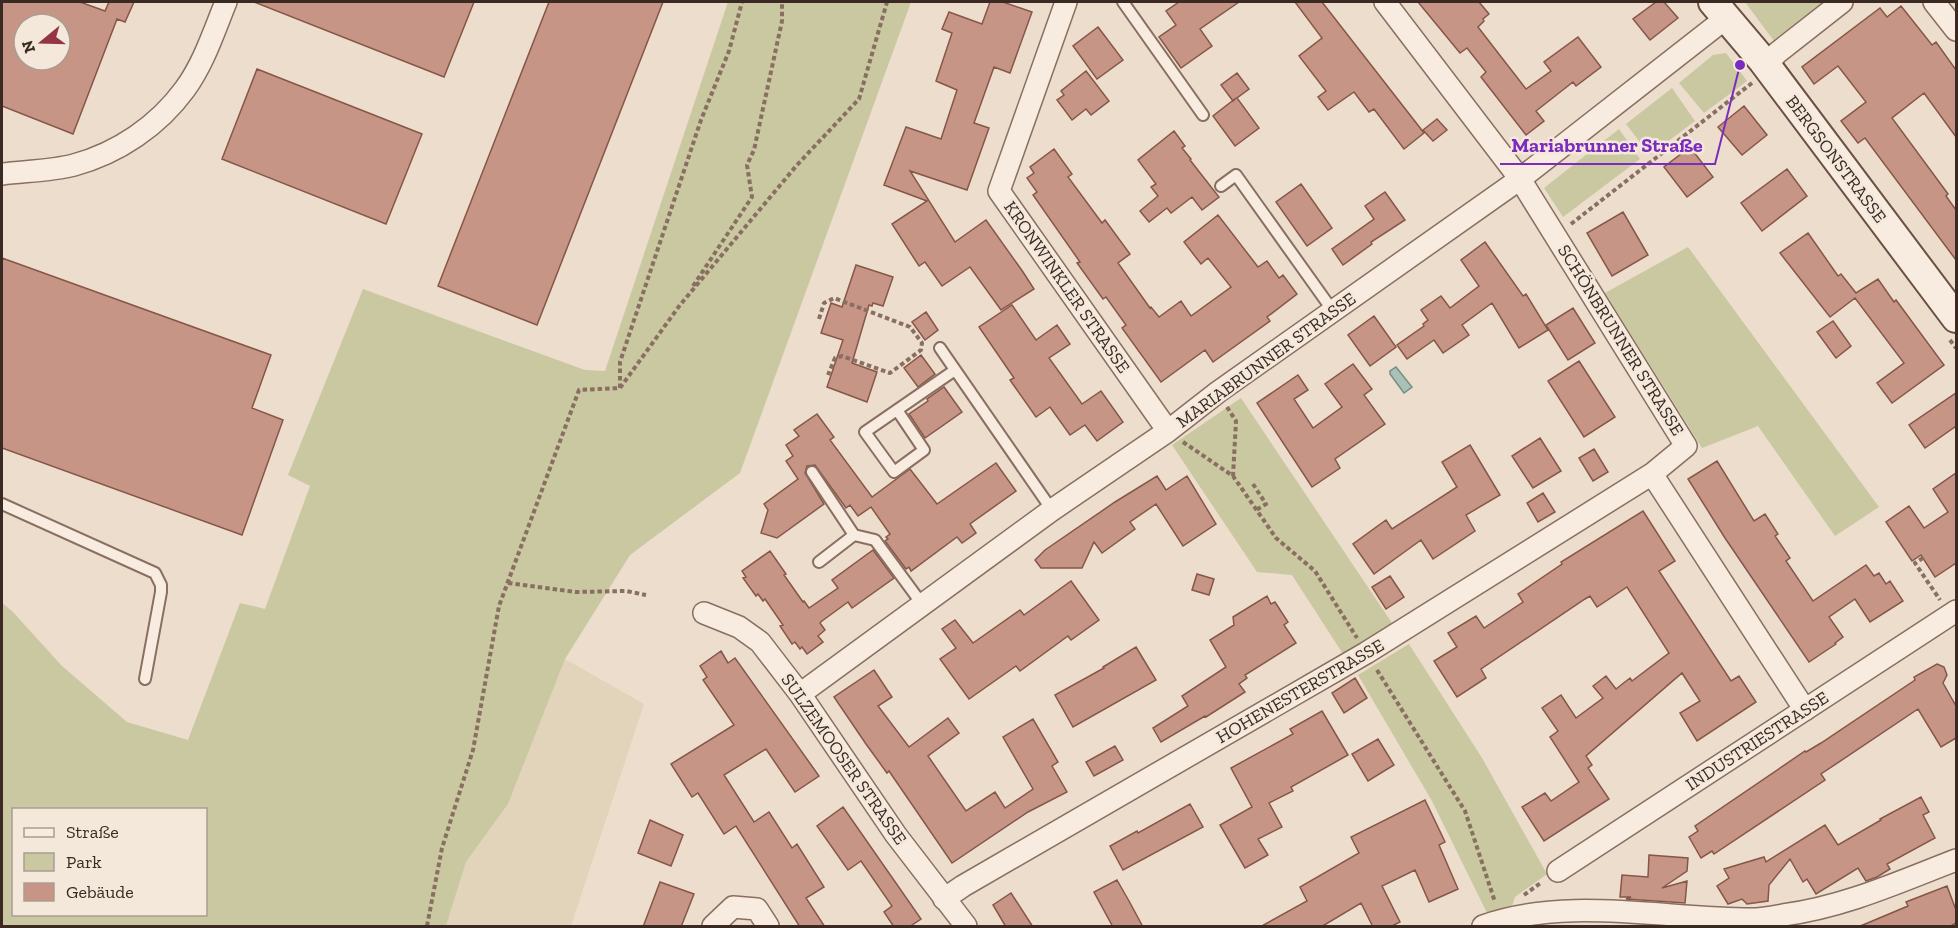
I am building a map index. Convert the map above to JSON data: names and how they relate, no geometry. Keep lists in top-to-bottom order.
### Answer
{
  "streets": {
    "street": [
      "BERGSONSTRASSE",
      "KRONWINKLER STRASSE",
      "SCHÖNBRUNNER STRASSE",
      "MARIABRUNNER STRASSE",
      "HOHENESTERSTRASSE",
      "INDUSTRIESTRASSE",
      "SULZEMOOSER STRASSE"
    ]
  },
  "crossings": [
    ["BERGSONSTRASSE", "MARIABRUNNER STRASSE"],
    ["KRONWINKLER STRASSE", "MARIABRUNNER STRASSE"],
    ["SCHÖNBRUNNER STRASSE", "MARIABRUNNER STRASSE"],
    ["SCHÖNBRUNNER STRASSE", "HOHENESTERSTRASSE"],
    ["MARIABRUNNER STRASSE", "SULZEMOOSER STRASSE"],
    ["HOHENESTERSTRASSE", "SULZEMOOSER STRASSE"]
  ],
  "places": ["Mariabrunner Straße"],
  "legend": ["Straße", "Park", "Gebäude"],
  "north": "left"
}
